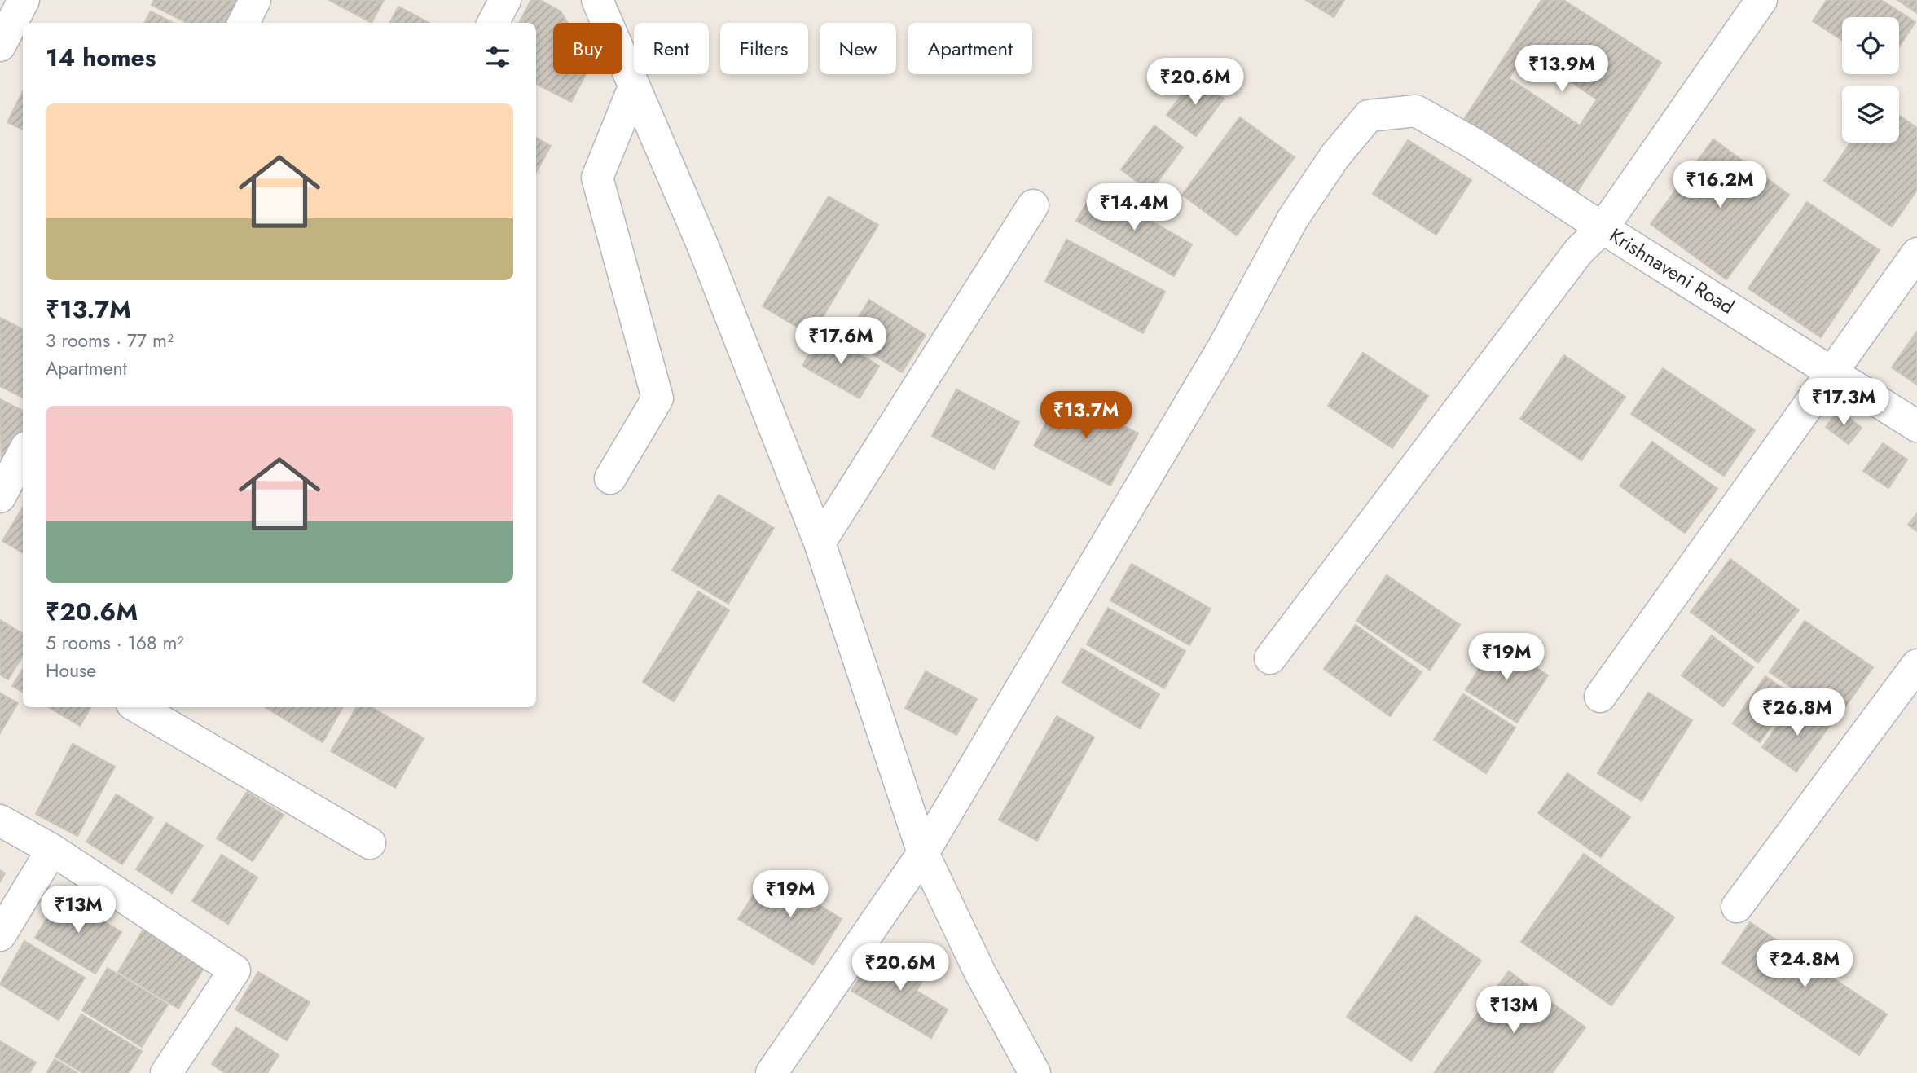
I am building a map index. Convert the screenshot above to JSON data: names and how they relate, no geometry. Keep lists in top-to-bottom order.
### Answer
{
  "streets": {
    "street": ["Krishnaveni Road"]
  },
  "page": {
    "chip": [
      "Buy",
      "Rent",
      "Filters",
      "New",
      "Apartment"
    ],
    "heading": "14 homes",
    "price": [
      "₹13.9M",
      "₹20.6M",
      "₹16.2M",
      "₹14.4M",
      "₹17.6M",
      "₹17.3M",
      "₹13.7M",
      "₹19M",
      "₹26.8M",
      "₹19M",
      "₹13M",
      "₹24.8M",
      "₹20.6M",
      "₹13M"
    ],
    "list": [
      {
        "name": "₹13.7M",
        "note": "3 rooms · 77 m² · Apartment"
      },
      {
        "name": "₹20.6M",
        "note": "5 rooms · 168 m² · House"
      }
    ]
  }
}
